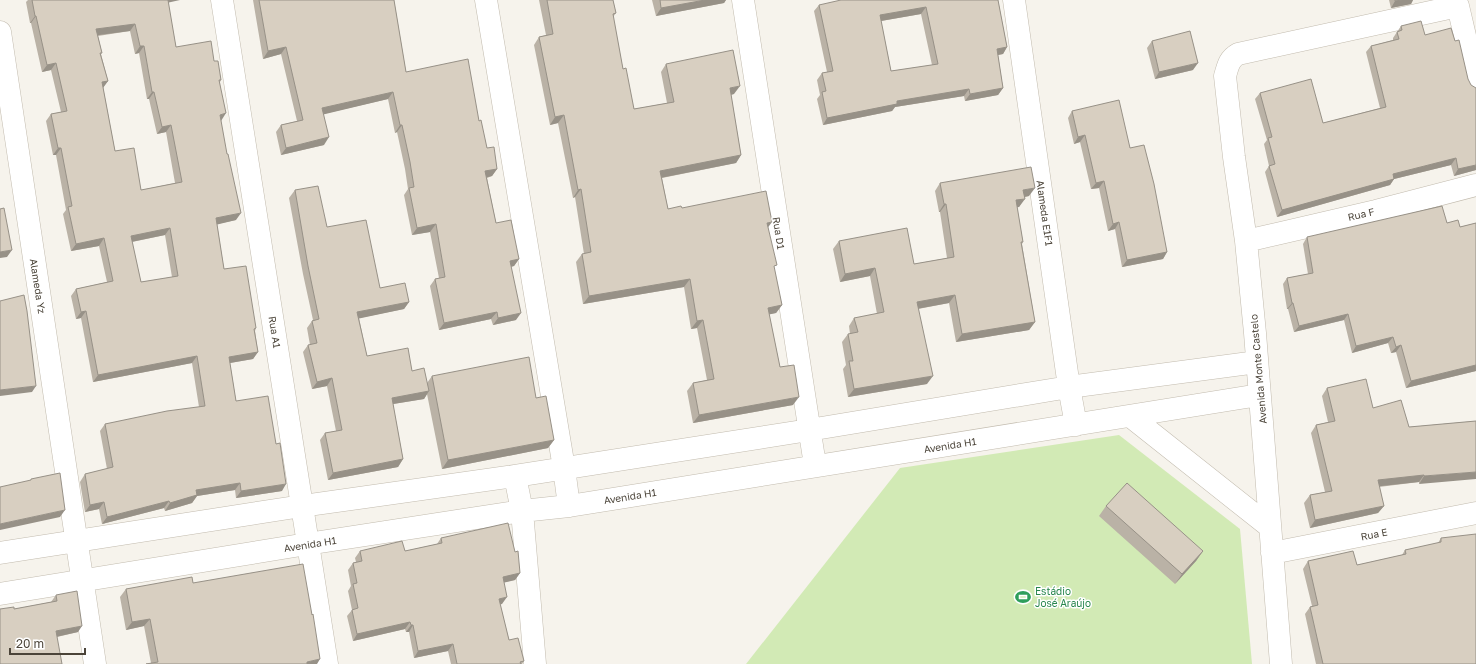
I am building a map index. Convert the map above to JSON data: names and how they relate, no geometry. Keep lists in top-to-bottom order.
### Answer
{
  "streets": {
    "street": [
      "Alameda E1F1",
      "Rua F",
      "Rua D1",
      "Alameda Yz",
      "Rua A1",
      "Avenida Monte Castelo",
      "Avenida H1",
      "Rua E"
    ]
  },
  "crossings": [
    ["Alameda E1F1", "Avenida H1"],
    ["Rua F", "Avenida Monte Castelo"],
    ["Rua D1", "Avenida H1"],
    ["Alameda Yz", "Avenida H1"],
    ["Rua A1", "Avenida H1"],
    ["Avenida Monte Castelo", "Avenida H1"],
    ["Avenida Monte Castelo", "Rua E"]
  ],
  "places": {
    "sports": ["Estádio José Araújo"]
  },
  "scale_bar": "20 m"
}
